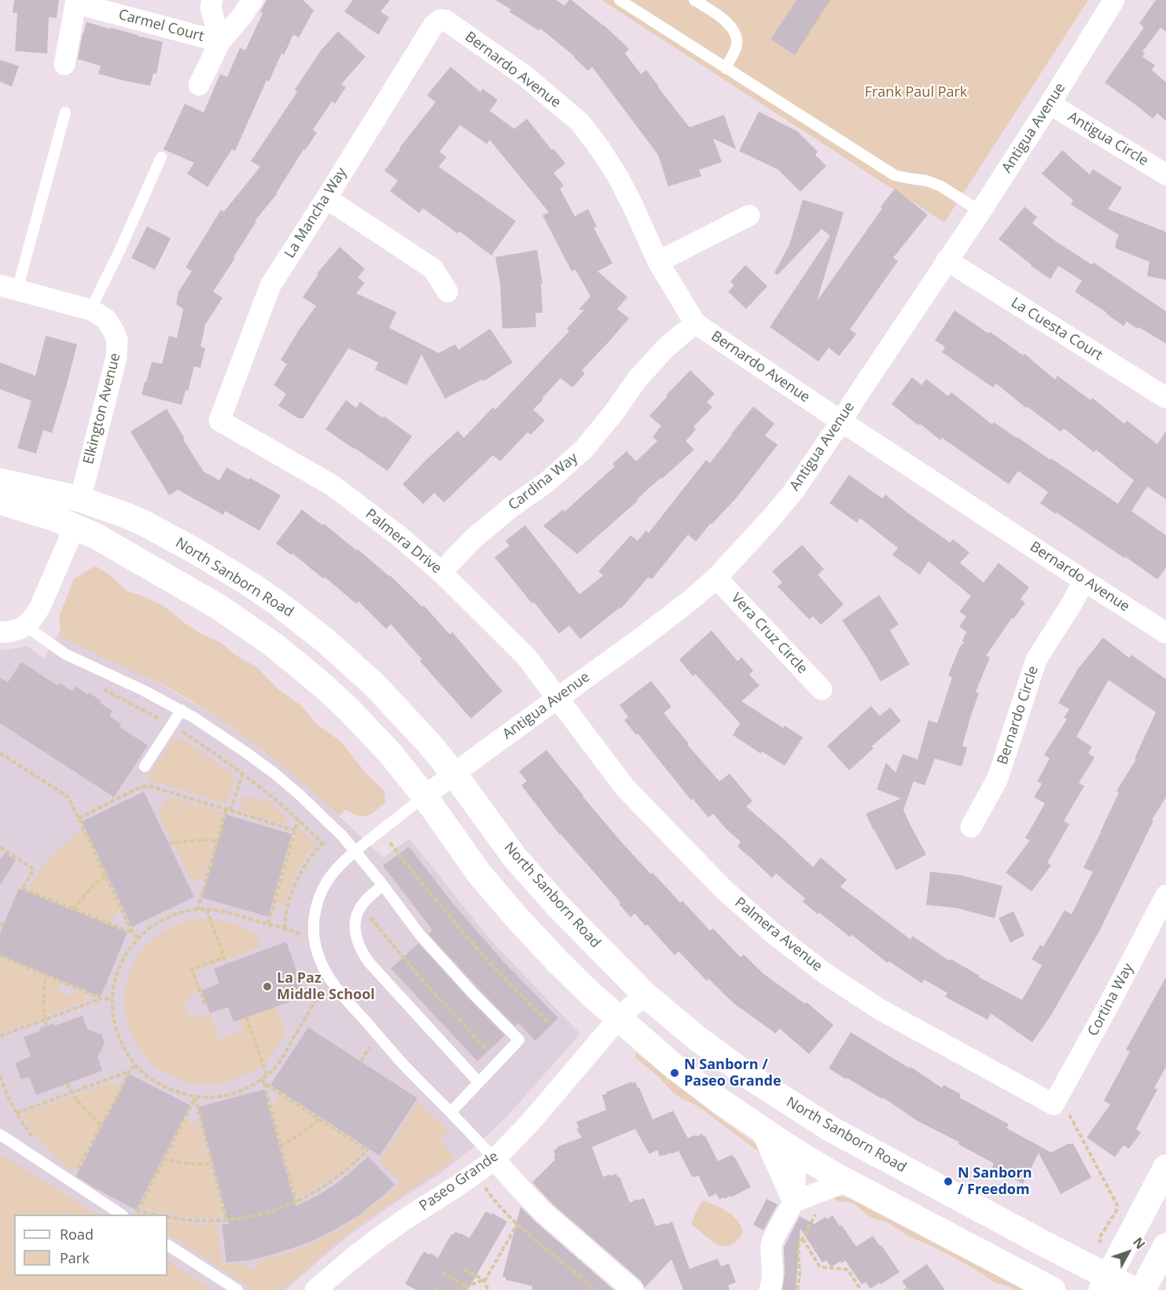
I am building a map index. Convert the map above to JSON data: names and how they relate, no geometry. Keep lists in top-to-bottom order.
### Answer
{
  "streets": {
    "main road": ["North Sanborn Road"],
    "street": [
      "Carmel Court",
      "Bernardo Avenue",
      "Antigua Avenue",
      "Antigua Circle",
      "La Mancha Way",
      "La Cuesta Court",
      "Elkington Avenue",
      "Cardina Way",
      "Palmera Drive",
      "Vera Cruz Circle",
      "Bernardo Circle",
      "Palmera Avenue",
      "Cortina Way",
      "Paseo Grande"
    ]
  },
  "crossings": [
    ["Bernardo Avenue", "Antigua Avenue"],
    ["Bernardo Avenue", "La Mancha Way"],
    ["Bernardo Avenue", "Cardina Way"],
    ["Bernardo Avenue", "Bernardo Circle"],
    ["Antigua Avenue", "Antigua Circle"],
    ["Antigua Avenue", "La Cuesta Court"],
    ["Antigua Avenue", "Palmera Drive"],
    ["Antigua Avenue", "North Sanborn Road"],
    ["Antigua Avenue", "Vera Cruz Circle"],
    ["Antigua Avenue", "Palmera Avenue"],
    ["La Mancha Way", "Palmera Drive"],
    ["Elkington Avenue", "North Sanborn Road"],
    ["Cardina Way", "Palmera Drive"],
    ["Palmera Drive", "Palmera Avenue"],
    ["North Sanborn Road", "Paseo Grande"],
    ["Palmera Avenue", "Cortina Way"]
  ],
  "parks": ["Frank Paul Park"],
  "places": ["La Paz Middle School", "N Sanborn / Paseo Grande", "N Sanborn / Freedom"],
  "legend": ["Road", "Park"],
  "north": "top right"
}
